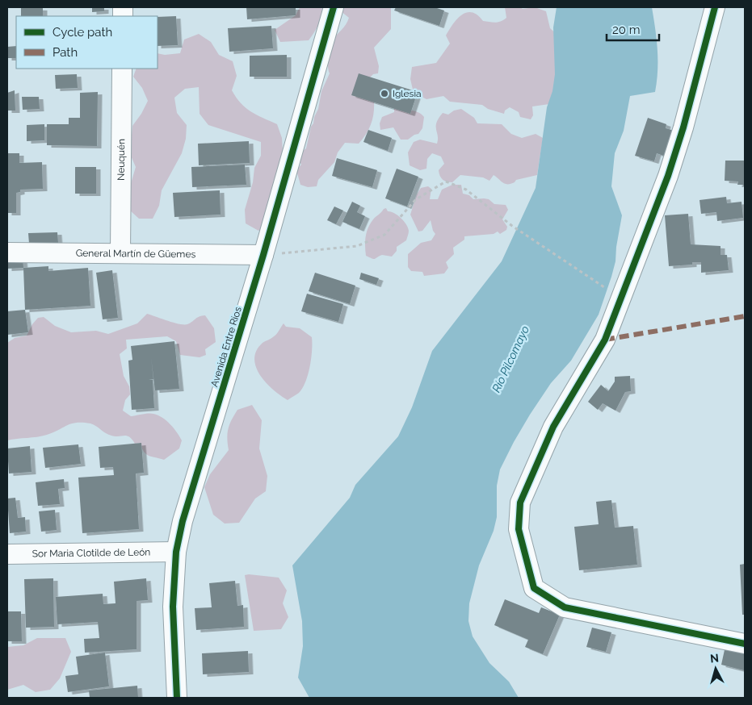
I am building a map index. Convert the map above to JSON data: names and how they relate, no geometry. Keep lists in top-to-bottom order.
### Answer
{
  "streets": {
    "street": [
      "Neuquén",
      "General Martín de Güemes",
      "Avenida Entre Ríos",
      "Sor Maria Clotilde de León"
    ]
  },
  "crossings": [
    ["Neuquén", "General Martín de Güemes"],
    ["General Martín de Güemes", "Avenida Entre Ríos"],
    ["Avenida Entre Ríos", "Sor Maria Clotilde de León"]
  ],
  "water": ["Río Pilcomayo"],
  "places": ["Iglesia"],
  "legend": ["Cycle path", "Path"],
  "scale_bar": "20 m",
  "north": "top"
}
